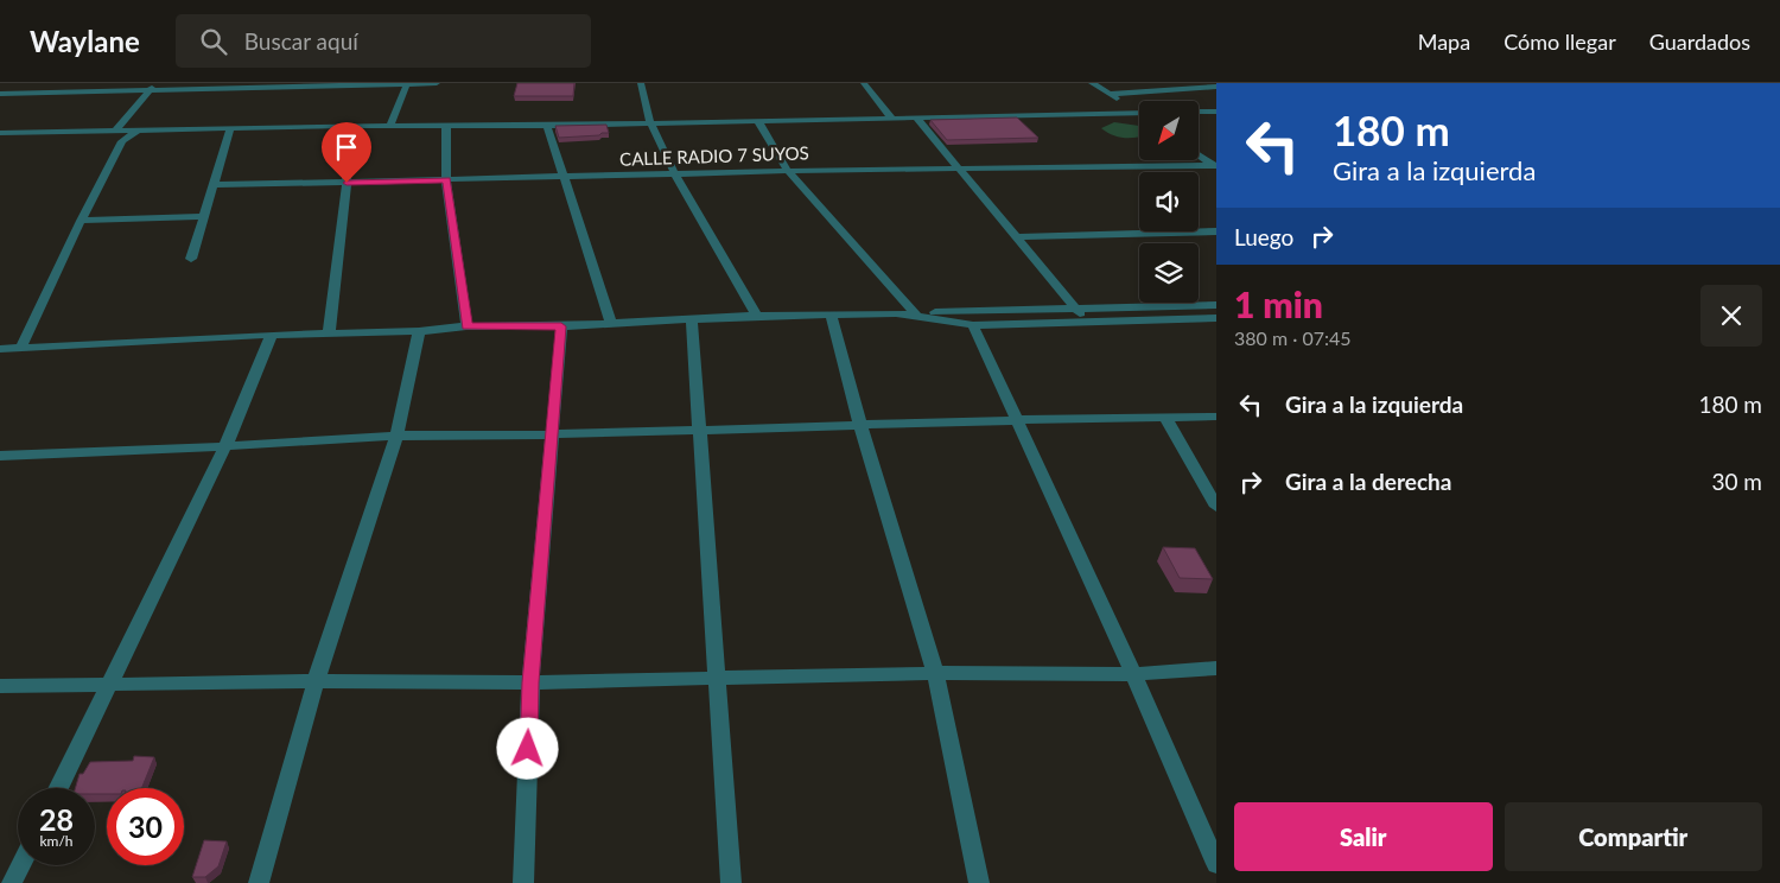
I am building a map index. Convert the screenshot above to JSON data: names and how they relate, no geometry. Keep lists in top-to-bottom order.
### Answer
{
  "streets": {
    "street": ["CALLE RADIO 7 SUYOS"]
  },
  "north": "bottom left",
  "page": {
    "header": "Waylane",
    "search": "Buscar aquí",
    "nav": ["Mapa", "Cómo llegar", "Guardados"],
    "turn": ["180 m", "Gira a la izquierda"],
    "then": "Luego",
    "heading": ["1 min", "380 m · 07:45"],
    "list": [
      {
        "name": "Gira a la izquierda",
        "value": "180 m"
      },
      {
        "name": "Gira a la derecha",
        "value": "30 m"
      }
    ],
    "speed": "28 km/h",
    "limit": "30",
    "buttons": ["Salir", "Compartir"]
  }
}
